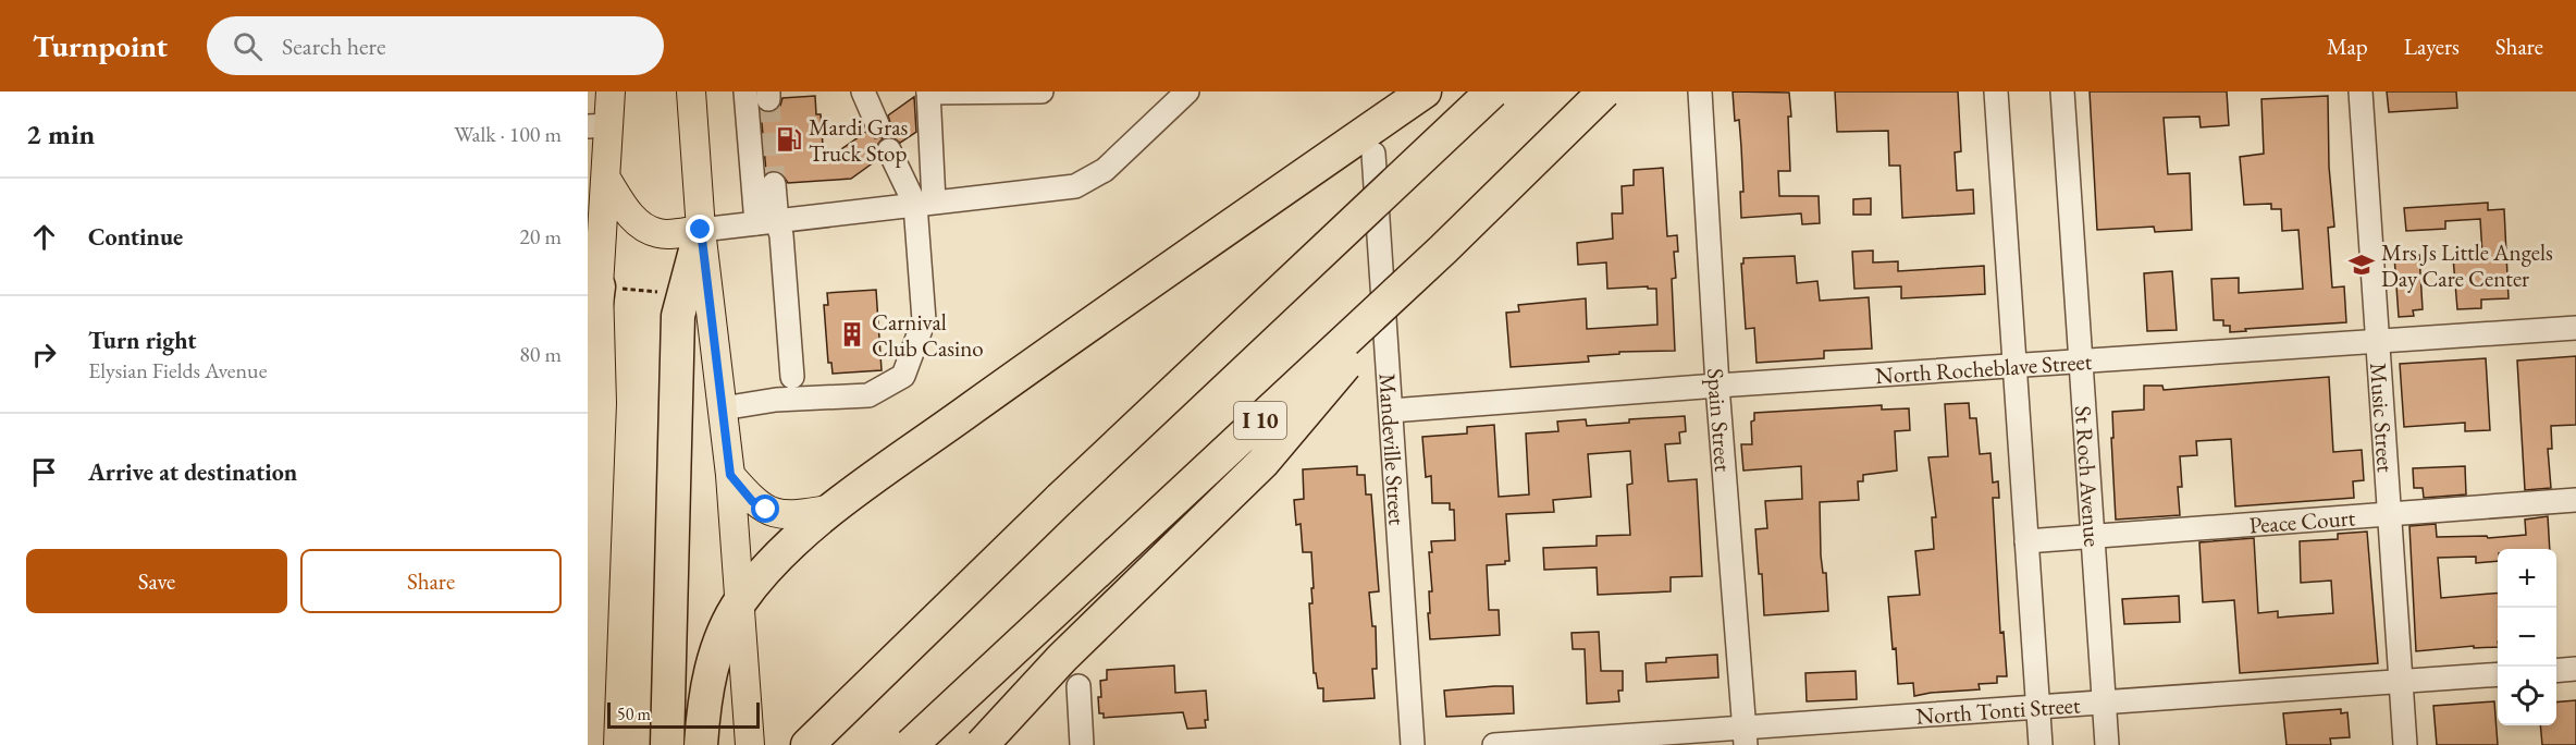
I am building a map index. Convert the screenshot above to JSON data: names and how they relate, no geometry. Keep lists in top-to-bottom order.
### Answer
{
  "streets": {
    "highway": ["I 10"],
    "street": [
      "North Rocheblave Street",
      "Spain Street",
      "Music Street",
      "Mandeville Street",
      "St Roch Avenue",
      "Peace Court",
      "North Tonti Street"
    ]
  },
  "crossings": [
    ["North Rocheblave Street", "Spain Street"],
    ["North Rocheblave Street", "Music Street"],
    ["North Rocheblave Street", "Mandeville Street"],
    ["North Rocheblave Street", "St Roch Avenue"],
    ["Spain Street", "North Tonti Street"],
    ["Music Street", "Peace Court"],
    ["Music Street", "North Tonti Street"],
    ["St Roch Avenue", "Peace Court"],
    ["St Roch Avenue", "North Tonti Street"]
  ],
  "places": {
    "fuel station": ["Mardi Gras Truck Stop"],
    "school or university": ["Mrs Js Little Angels Day Care Center"],
    "building": ["Carnival Club Casino"]
  },
  "scale_bar": "50 m",
  "page": {
    "header": "Turnpoint",
    "search": "Search here",
    "nav": ["Map", "Layers", "Share"],
    "heading": ["2 min", "Walk · 100 m"],
    "list": [
      ["Continue", "20 m"],
      ["Turn right", "Elysian Fields Avenue", "80 m"],
      "Arrive at destination"
    ],
    "buttons": ["Save", "Share"],
    "map_buttons": ["+", "−"],
    "scale": "50 m"
  }
}
